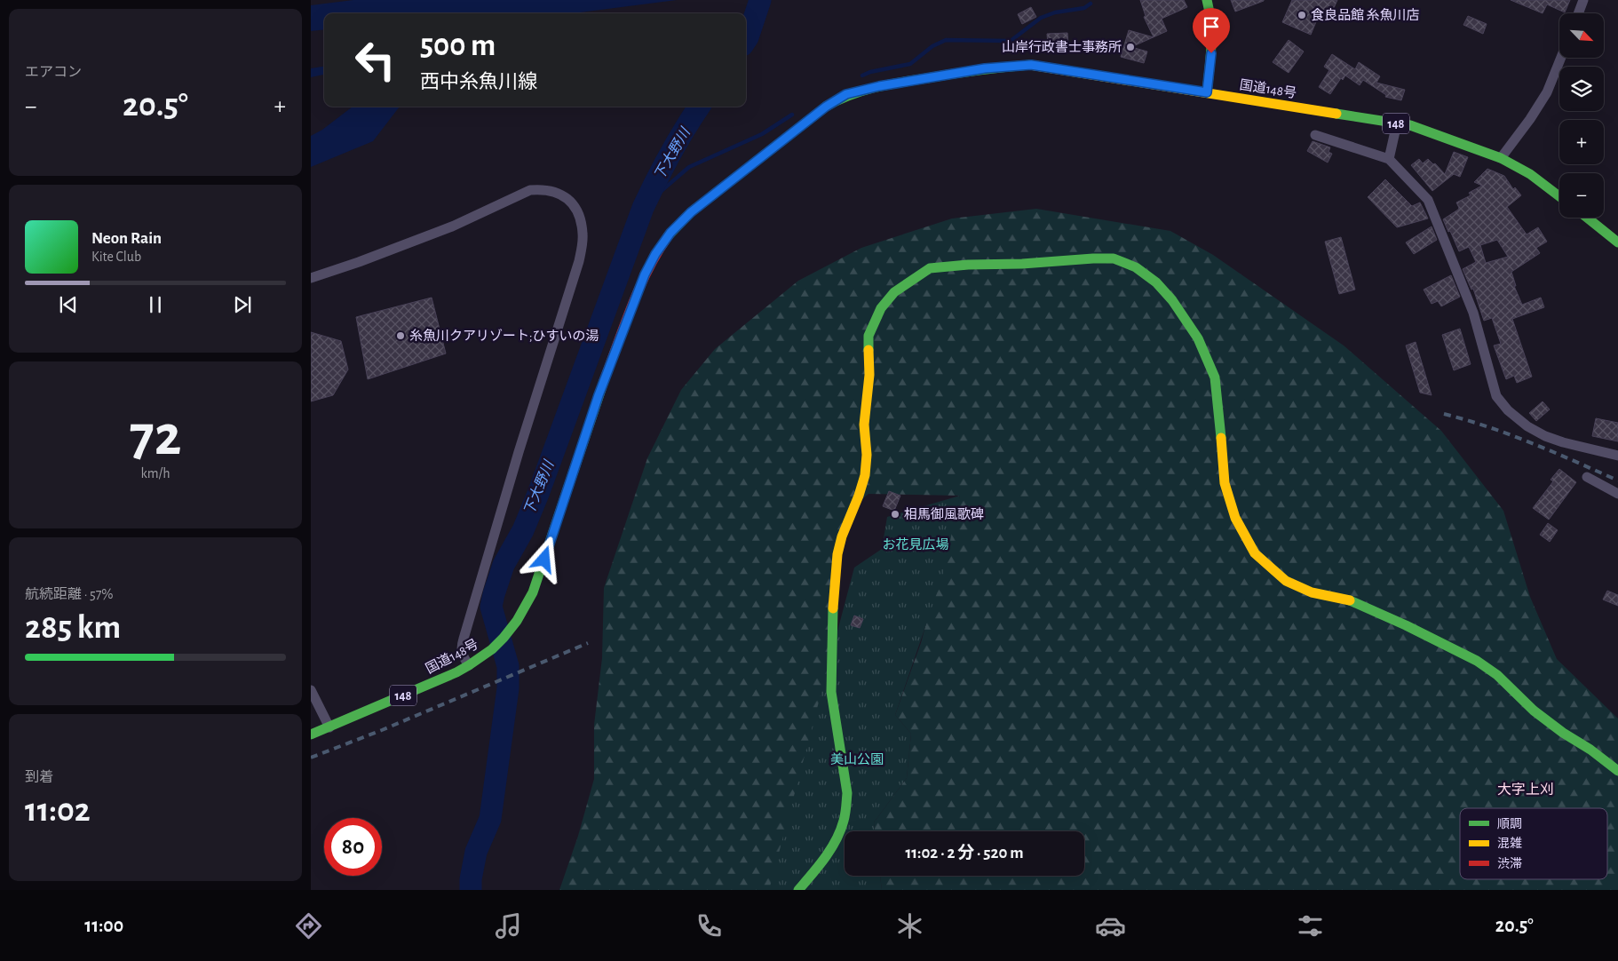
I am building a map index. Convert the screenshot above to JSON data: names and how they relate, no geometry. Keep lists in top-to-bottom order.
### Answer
{
  "streets": {
    "main road": ["国道148号", "148"]
  },
  "districts": ["大字上刈"],
  "water": ["下大野川"],
  "parks": ["お花見広場", "美山公園"],
  "places": [
    "食良品館 糸魚川店",
    "山岸行政書士事務所",
    "糸魚川クアリゾート;ひすいの湯",
    "相馬御風歌碑"
  ],
  "legend": ["順調", "混雑", "渋滞"],
  "north": "bottom right",
  "page": {
    "tile": [
      "エアコン",
      ["72", "km/h"],
      ["航続距離 · 57%", "285 km"],
      ["到着", "11:02"]
    ],
    "map_buttons": ["+", "−"],
    "turn": ["500 m", "西中糸魚川線"],
    "heat": ["−", "20.5°", "+"],
    "song": ["Neon Rain", "Kite Club"],
    "limit": "80",
    "trip": "11:02 · 2 分 · 520 m",
    "tabs": ["11:00", "20.5°"]
  }
}
